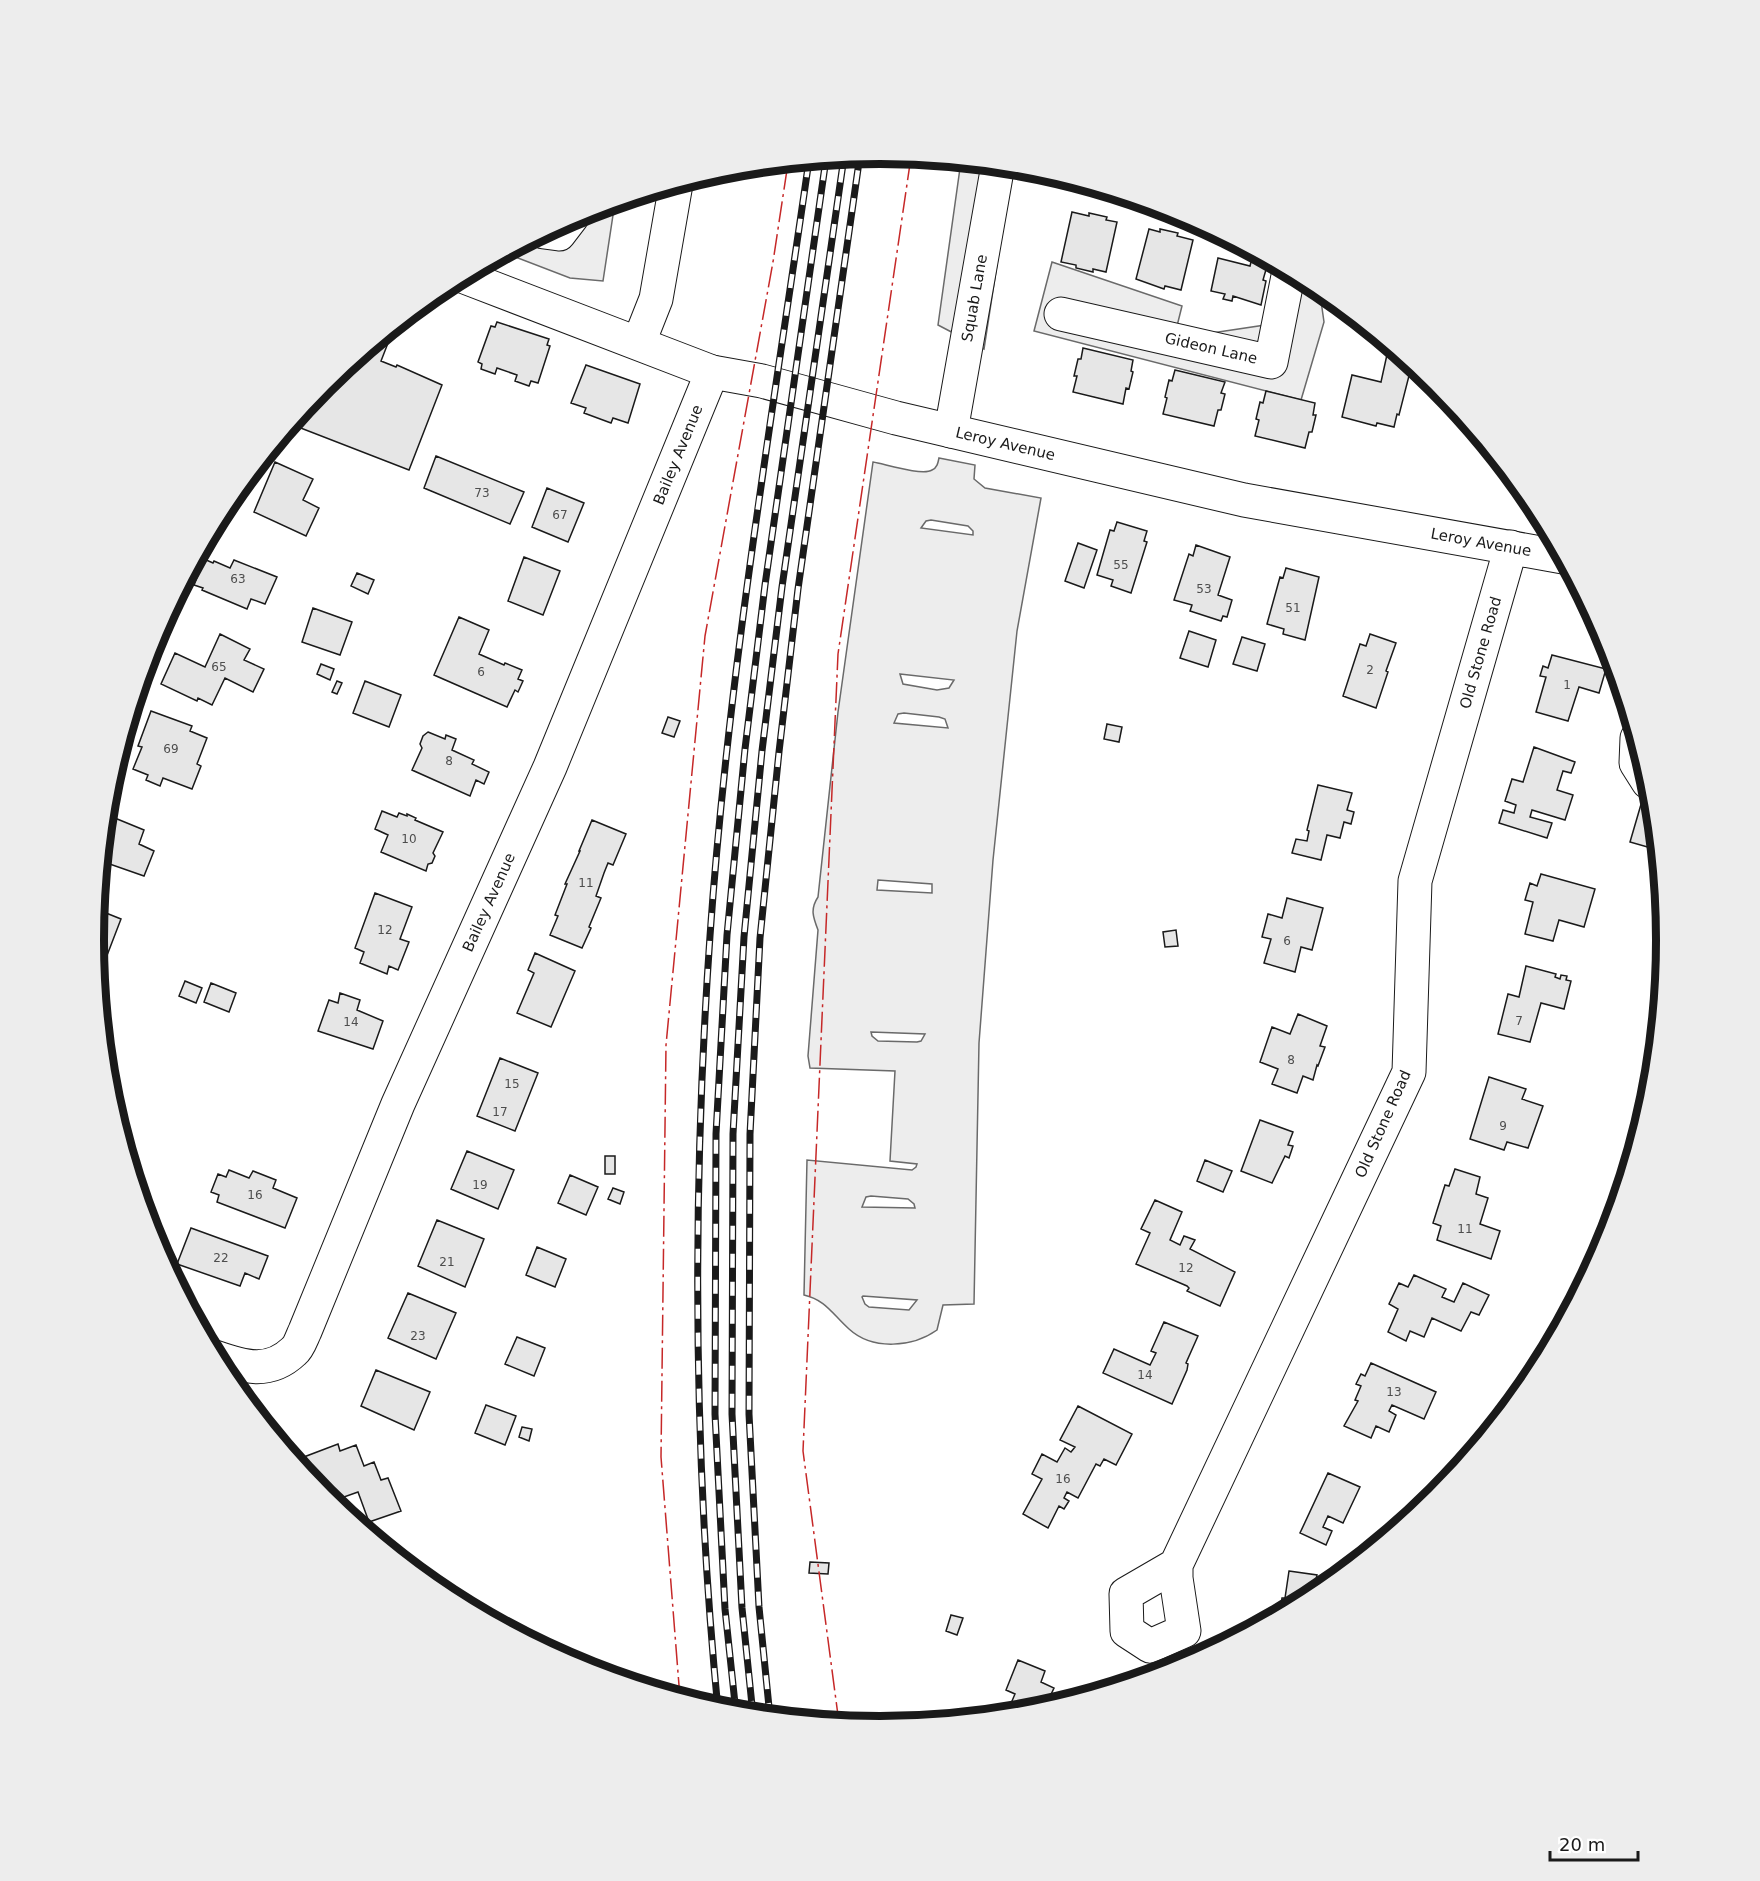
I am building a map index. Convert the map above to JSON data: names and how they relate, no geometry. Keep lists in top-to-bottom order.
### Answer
{
  "streets": {
    "street": [
      "Squab Lane",
      "Gideon Lane",
      "Leroy Avenue",
      "Bailey Avenue",
      "Old Stone Road"
    ]
  },
  "crossings": [
    ["Squab Lane", "Leroy Avenue"],
    ["Leroy Avenue", "Bailey Avenue"],
    ["Leroy Avenue", "Old Stone Road"]
  ],
  "house_numbers": [
    "73",
    "67",
    "55",
    "63",
    "53",
    "51",
    "65",
    "2",
    "6",
    "1",
    "69",
    "8",
    "10",
    "11",
    "12",
    "6",
    "7",
    "14",
    "8",
    "15",
    "17",
    "9",
    "19",
    "16",
    "11",
    "22",
    "21",
    "12",
    "23",
    "14",
    "13",
    "16"
  ],
  "scale_bar": "20 m"
}
